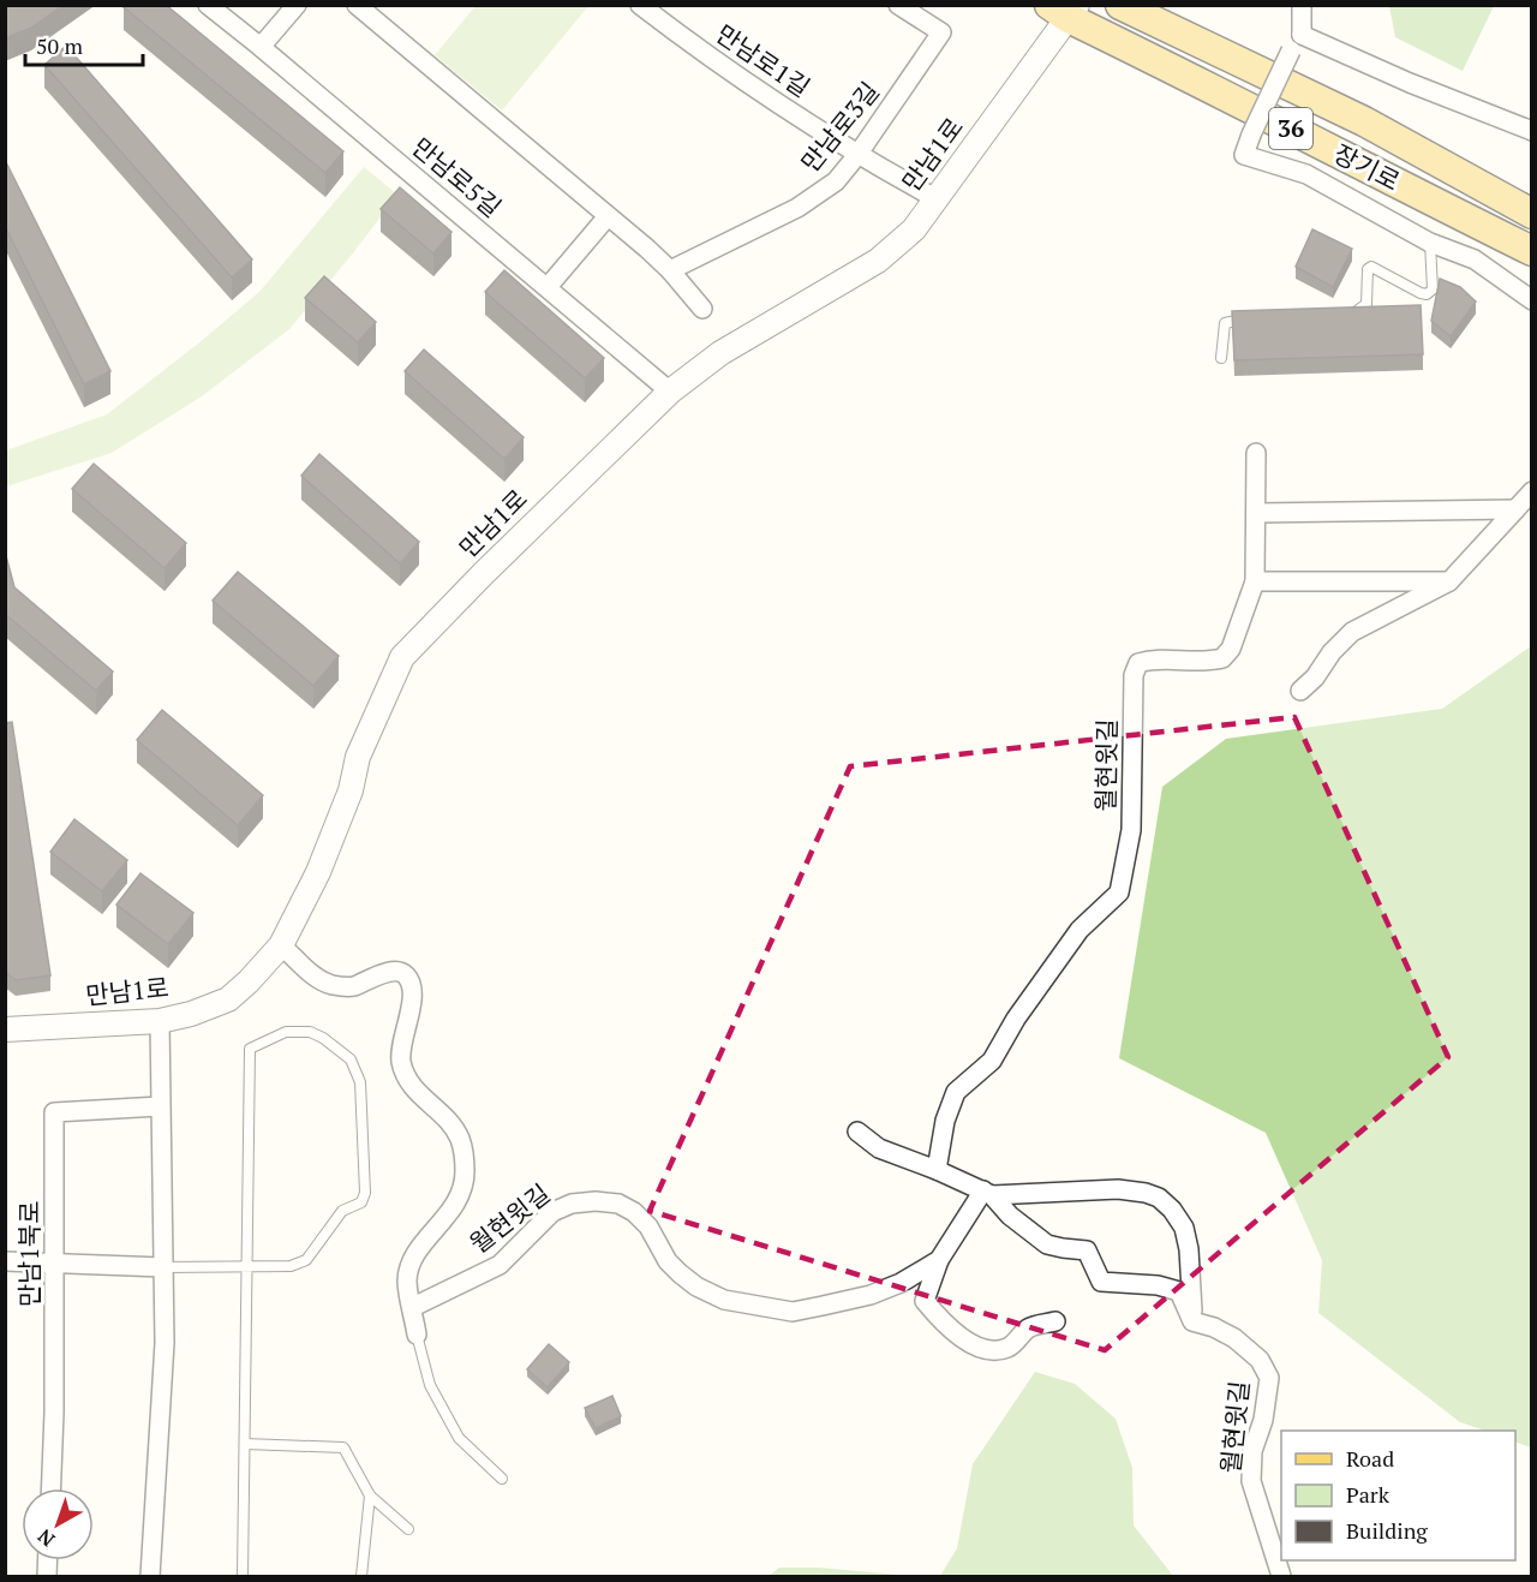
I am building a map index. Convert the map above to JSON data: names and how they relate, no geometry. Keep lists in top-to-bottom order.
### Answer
{
  "streets": {
    "main road": ["36", "장기로"],
    "street": [
      "만남로1길",
      "만남로3길",
      "만남1로",
      "만남로5길",
      "월현윗길",
      "만남1북로"
    ]
  },
  "crossings": [
    ["만남로1길", "만남로3길"],
    ["만남로1길", "만남1로"],
    ["만남1로", "장기로"],
    ["만남1로", "만남로5길"]
  ],
  "legend": ["Road", "Park", "Building"],
  "scale_bar": "50 m",
  "north": "bottom left"
}
